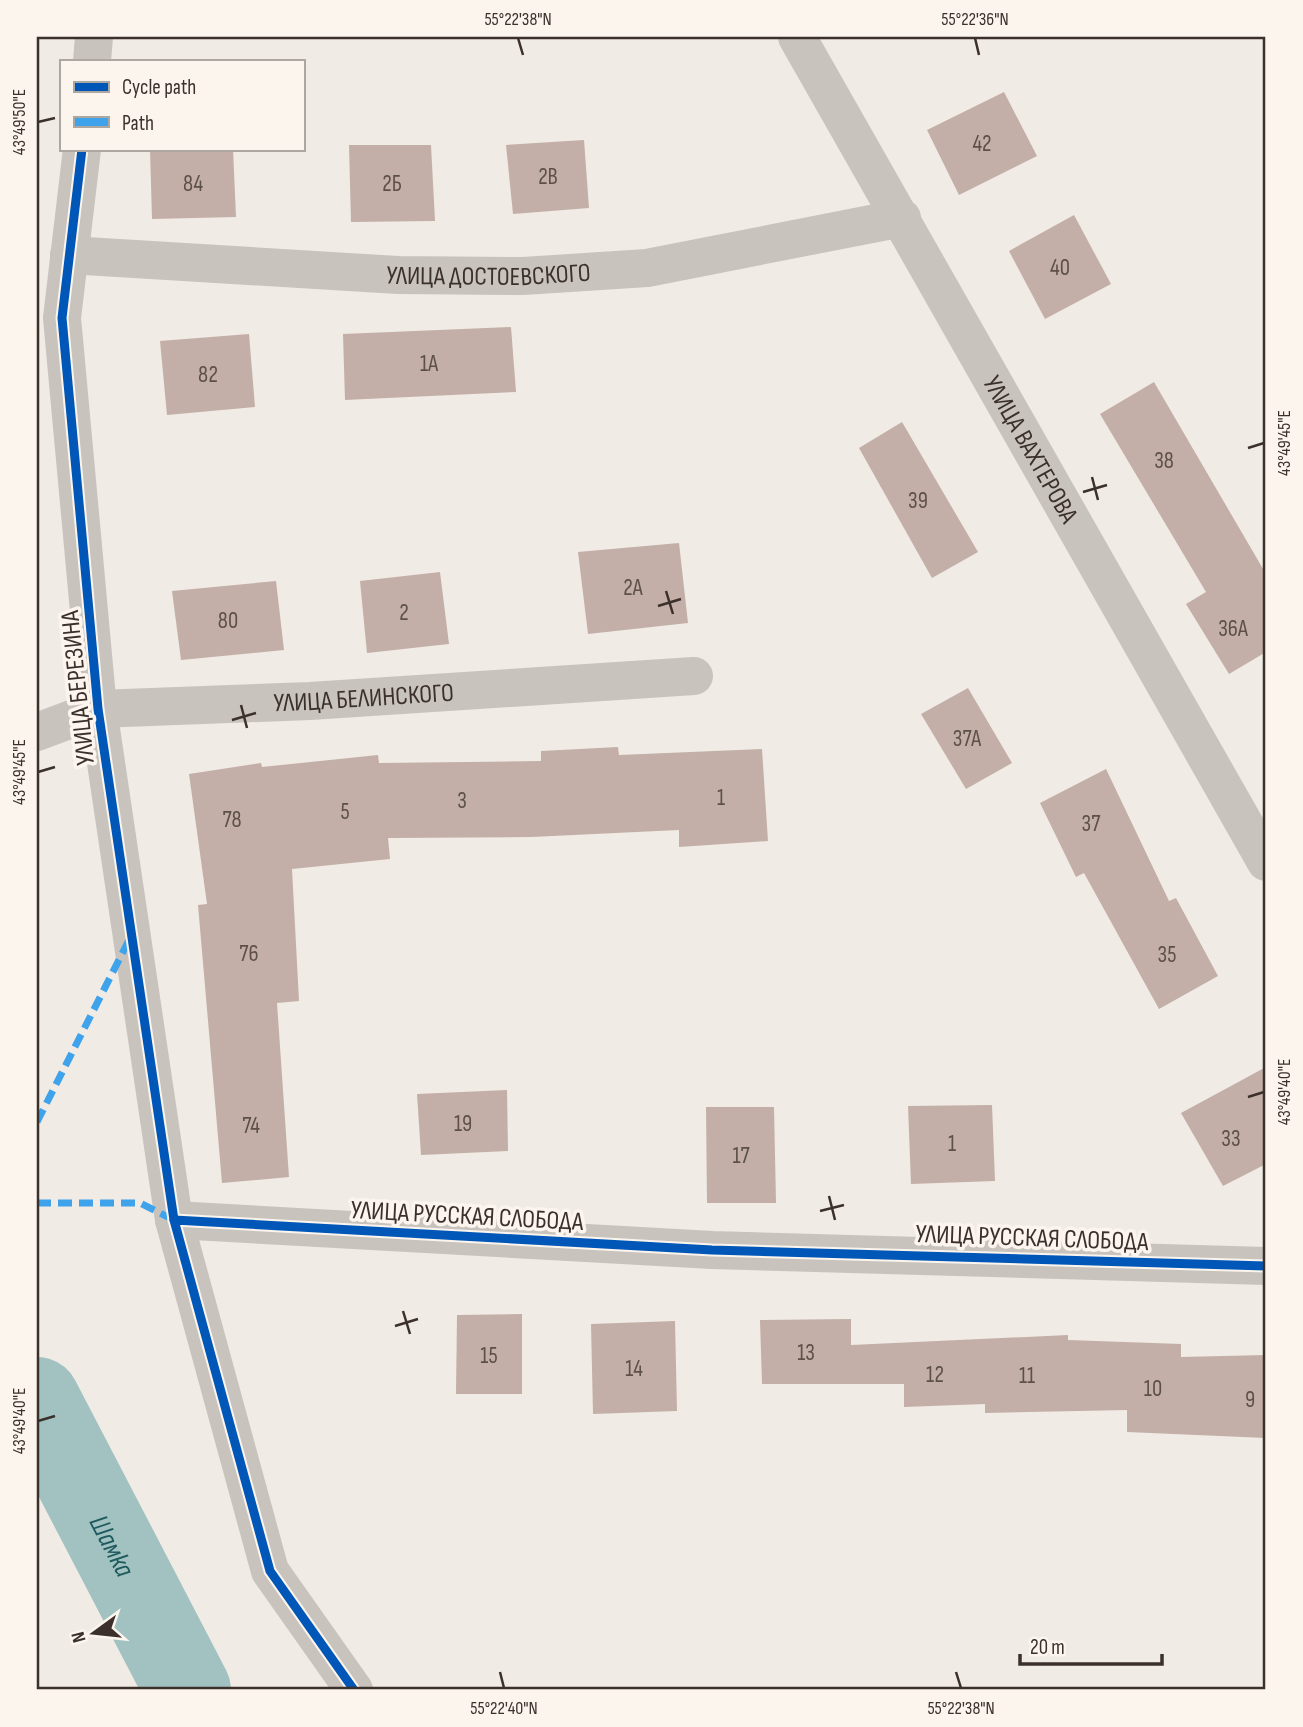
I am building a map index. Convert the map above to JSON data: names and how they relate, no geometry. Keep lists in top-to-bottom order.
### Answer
{
  "streets": {
    "street": [
      "УЛИЦА ДОСТОЕВСКОГО",
      "УЛИЦА ВАХТЕРОВА",
      "УЛИЦА БЕРЕЗИНА",
      "УЛИЦА БЕЛИНСКОГО",
      "УЛИЦА РУССКАЯ СЛОБОДА"
    ]
  },
  "crossings": [
    ["УЛИЦА ДОСТОЕВСКОГО", "УЛИЦА ВАХТЕРОВА"],
    ["УЛИЦА ДОСТОЕВСКОГО", "УЛИЦА БЕРЕЗИНА"],
    ["УЛИЦА БЕРЕЗИНА", "УЛИЦА БЕЛИНСКОГО"],
    ["УЛИЦА БЕРЕЗИНА", "УЛИЦА РУССКАЯ СЛОБОДА"]
  ],
  "water": ["Шамка"],
  "house_numbers": [
    "42",
    "2В",
    "84",
    "2Б",
    "40",
    "1А",
    "82",
    "38",
    "39",
    "2А",
    "2",
    "80",
    "36А",
    "37А",
    "1",
    "3",
    "5",
    "78",
    "37",
    "76",
    "35",
    "19",
    "74",
    "33",
    "1",
    "17",
    "13",
    "15",
    "14",
    "12",
    "11",
    "10",
    "9"
  ],
  "legend": ["Cycle path", "Path"],
  "scale_bar": "20 m",
  "north": "left",
  "coordinates": [
    "55°22'38\"N",
    "55°22'36\"N",
    "43°49'50\"E",
    "43°49'45\"E",
    "43°49'40\"E",
    "55°22'40\"N"
  ]
}
